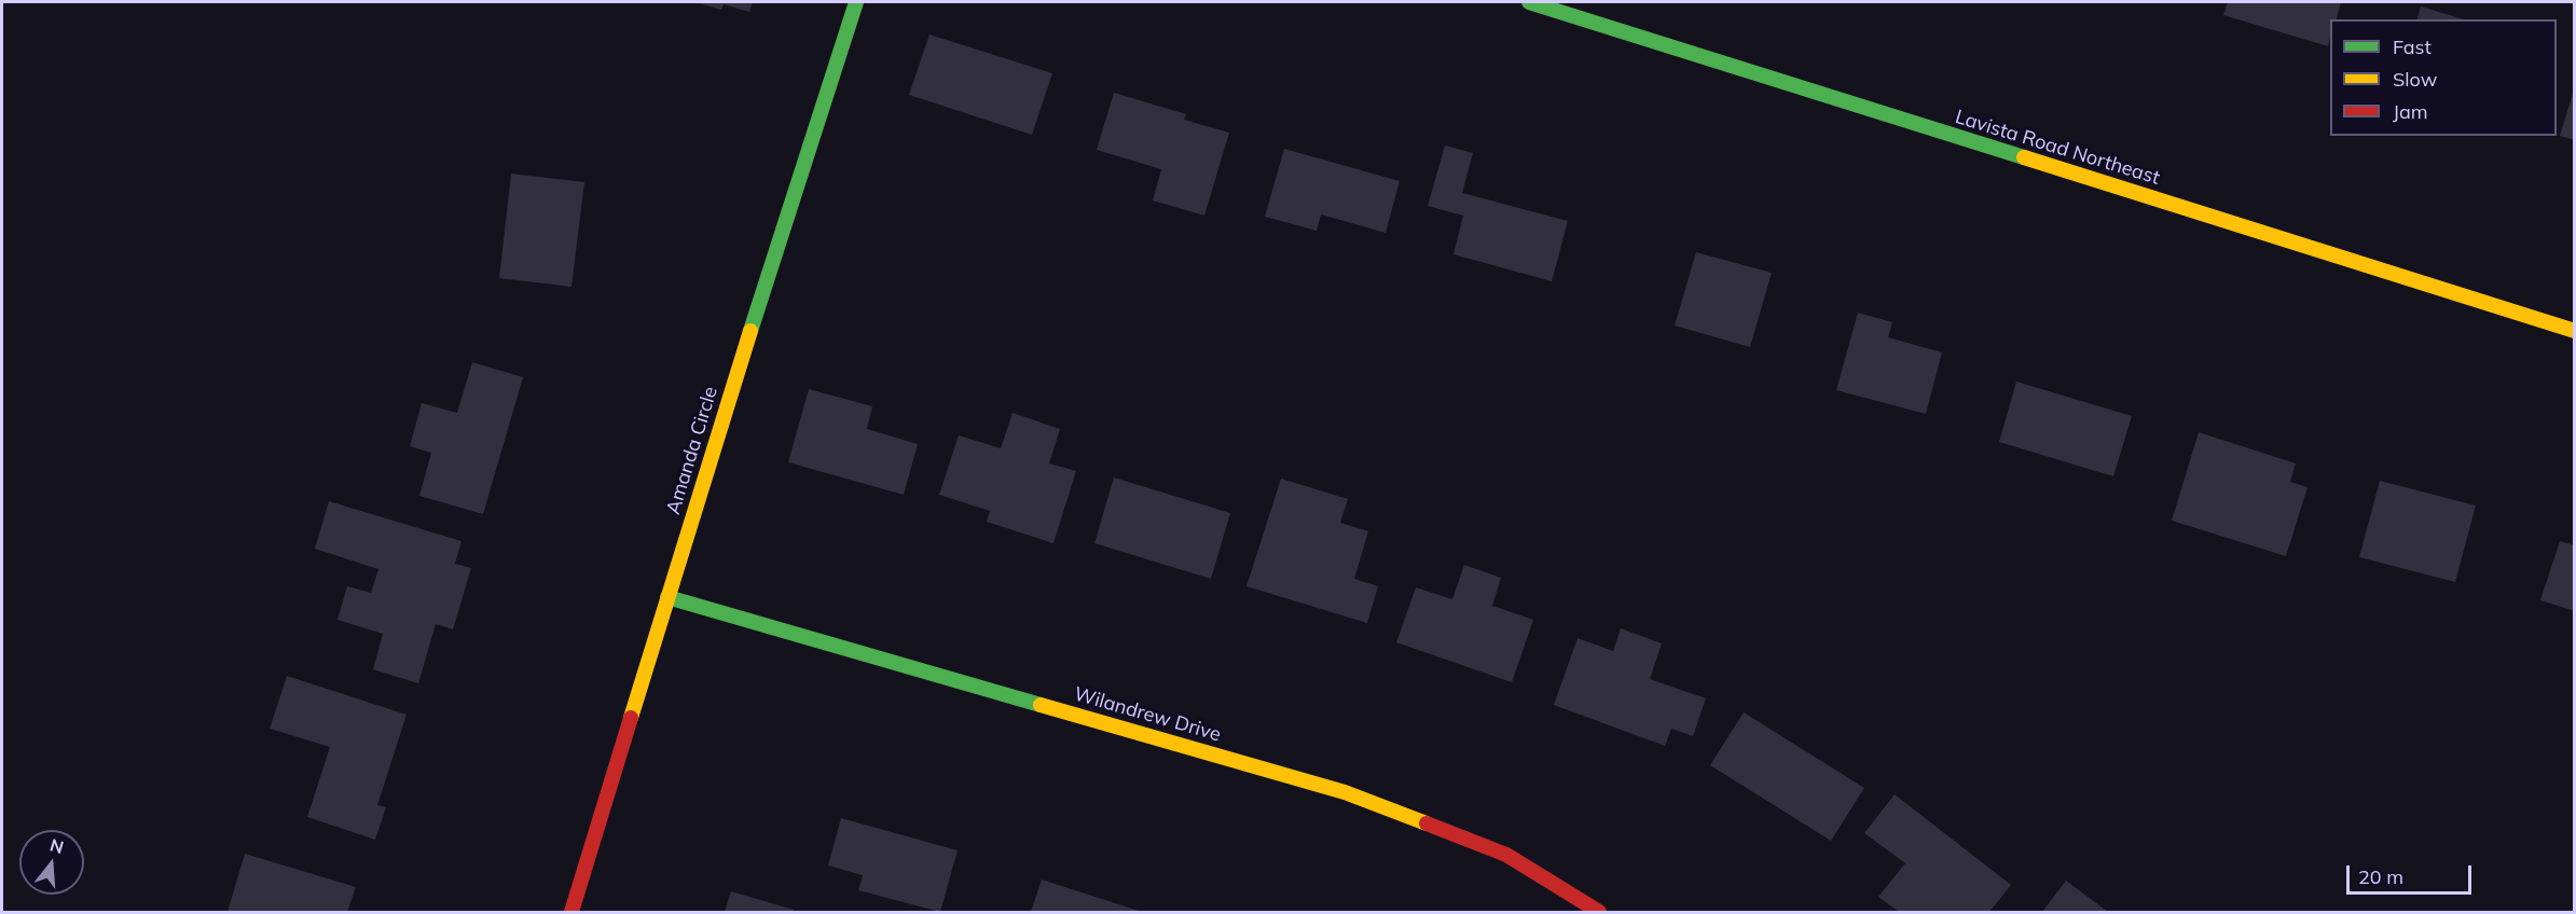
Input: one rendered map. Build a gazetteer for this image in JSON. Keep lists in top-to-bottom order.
{
  "streets": {
    "street": ["Lavista Road Northeast", "Amanda Circle", "Wilandrew Drive"]
  },
  "crossings": [
    ["Amanda Circle", "Wilandrew Drive"]
  ],
  "legend": ["Fast", "Slow", "Jam"],
  "scale_bar": "20 m",
  "north": "top"
}
